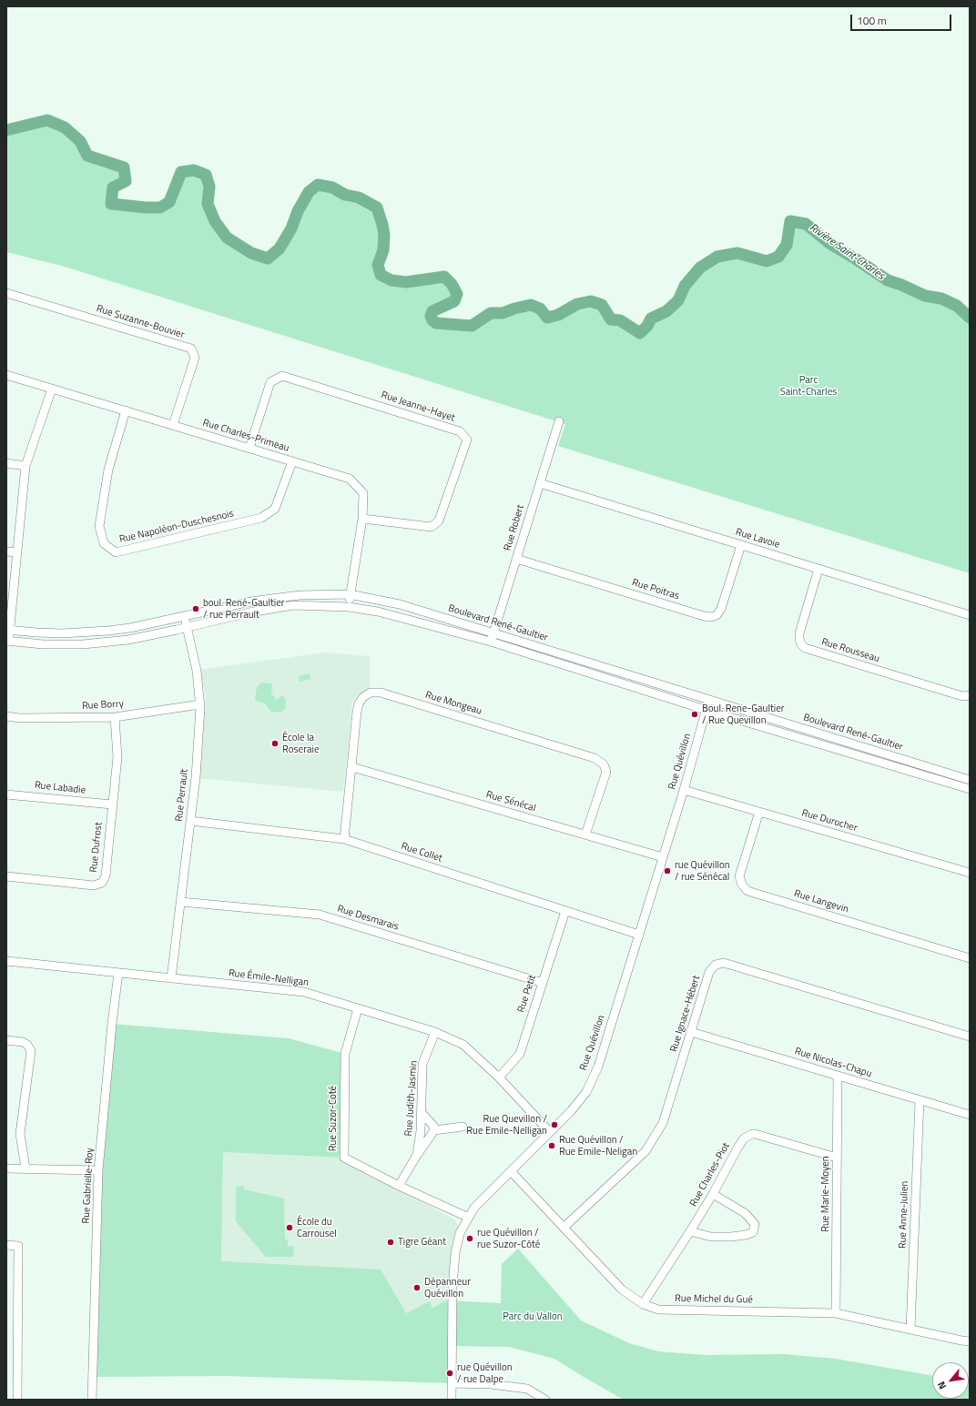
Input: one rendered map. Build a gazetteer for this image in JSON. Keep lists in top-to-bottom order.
{
  "streets": {
    "street": [
      "Rue Suzanne-Bouvier",
      "Rue Jeanne-Hayet",
      "Rue Charles-Primeau",
      "Rue Napoléon-Duschesnois",
      "Rue Robert",
      "Rue Lavoie",
      "Rue Poitras",
      "Boulevard René-Gaultier",
      "Rue Rousseau",
      "Rue Mongeau",
      "Rue Borry",
      "Rue Quévillon",
      "Rue Labadie",
      "Rue Perrault",
      "Rue Sénécal",
      "Rue Durocher",
      "Rue Dufrost",
      "Rue Collet",
      "Rue Langevin",
      "Rue Desmarais",
      "Rue Émile-Nelligan",
      "Rue Petit",
      "Rue Ignace-Hébert",
      "Rue Nicolas-Chapu",
      "Rue Judith-Jasmin",
      "Rue Suzor-Coté",
      "Rue Charles-Piot",
      "Rue Gabrielle-Roy",
      "Rue Marie-Moyen",
      "Rue Anne-Julien",
      "Rue Michel du Gué"
    ]
  },
  "crossings": [
    ["Rue Suzanne-Bouvier", "Rue Charles-Primeau"],
    ["Rue Jeanne-Hayet", "Rue Charles-Primeau"],
    ["Rue Charles-Primeau", "Rue Napoléon-Duschesnois"],
    ["Rue Charles-Primeau", "Boulevard René-Gaultier"],
    ["Rue Robert", "Rue Lavoie"],
    ["Rue Robert", "Rue Poitras"],
    ["Rue Robert", "Boulevard René-Gaultier"],
    ["Rue Lavoie", "Rue Poitras"],
    ["Rue Lavoie", "Rue Rousseau"],
    ["Boulevard René-Gaultier", "Rue Quévillon"],
    ["Boulevard René-Gaultier", "Rue Perrault"],
    ["Rue Mongeau", "Rue Sénécal"],
    ["Rue Mongeau", "Rue Collet"],
    ["Rue Borry", "Rue Perrault"],
    ["Rue Borry", "Rue Dufrost"],
    ["Rue Quévillon", "Rue Sénécal"],
    ["Rue Quévillon", "Rue Durocher"],
    ["Rue Quévillon", "Rue Collet"],
    ["Rue Quévillon", "Rue Émile-Nelligan"],
    ["Rue Quévillon", "Rue Suzor-Coté"],
    ["Rue Quévillon", "Rue Michel du Gué"],
    ["Rue Labadie", "Rue Dufrost"],
    ["Rue Perrault", "Rue Collet"],
    ["Rue Perrault", "Rue Desmarais"],
    ["Rue Perrault", "Rue Émile-Nelligan"],
    ["Rue Durocher", "Rue Langevin"],
    ["Rue Collet", "Rue Petit"],
    ["Rue Desmarais", "Rue Petit"],
    ["Rue Émile-Nelligan", "Rue Petit"],
    ["Rue Émile-Nelligan", "Rue Judith-Jasmin"],
    ["Rue Émile-Nelligan", "Rue Suzor-Coté"],
    ["Rue Émile-Nelligan", "Rue Gabrielle-Roy"],
    ["Rue Ignace-Hébert", "Rue Nicolas-Chapu"],
    ["Rue Ignace-Hébert", "Rue Michel du Gué"],
    ["Rue Nicolas-Chapu", "Rue Marie-Moyen"],
    ["Rue Nicolas-Chapu", "Rue Anne-Julien"],
    ["Rue Judith-Jasmin", "Rue Suzor-Coté"],
    ["Rue Charles-Piot", "Rue Marie-Moyen"],
    ["Rue Charles-Piot", "Rue Michel du Gué"],
    ["Rue Marie-Moyen", "Rue Michel du Gué"],
    ["Rue Anne-Julien", "Rue Michel du Gué"]
  ],
  "water": ["Rivière Saint-Charles"],
  "parks": ["Parc Saint-Charles", "Parc du Vallon"],
  "places": [
    "boul. René-Gaultier / rue Perrault",
    "Boul. Rene-Gaultier / Rue Quevillon",
    "École la Roseraie",
    "rue Quévillon / rue Sénécal",
    "Rue Quevillon / Rue Emile-Nelligan",
    "Rue Quévillon / Rue Emile-Neligan",
    "École du Carrousel",
    "rue Quévillon / rue Suzor-Côté",
    "Tigre Géant",
    "Dépanneur Quévillon",
    "rue Quévillon / rue Dalpe"
  ],
  "scale_bar": "100 m",
  "north": "bottom left"
}
